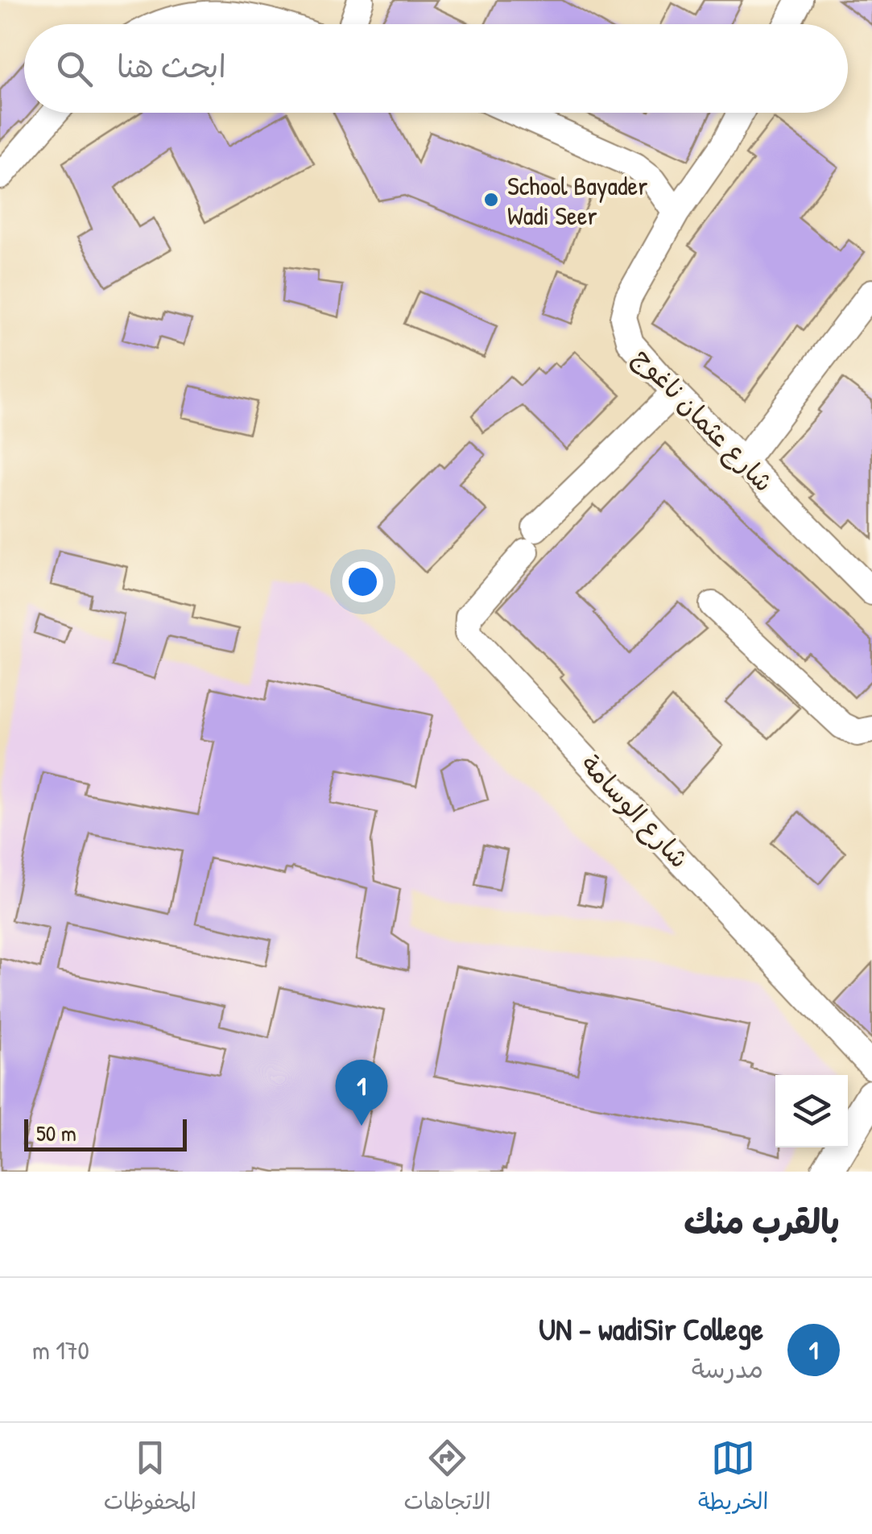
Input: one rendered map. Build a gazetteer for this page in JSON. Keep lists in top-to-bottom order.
{
  "streets": {
    "street": ["شارع عثمان ناغوج", "شارع الوسامة"]
  },
  "crossings": [
    ["شارع عثمان ناغوج", "شارع الوسامة"]
  ],
  "places": ["School Bayader Wadi Seer"],
  "scale_bar": "50 m",
  "page": {
    "search": "ابحث هنا",
    "pins": "1",
    "scale": "50 m",
    "heading": "بالقرب منك",
    "list": [
      {
        "mark": "1",
        "name": "UN - wadiSir College",
        "note": "مدرسة",
        "value": "170 m"
      }
    ],
    "nav": ["الخريطة", "الاتجاهات", "المحفوظات"]
  }
}
